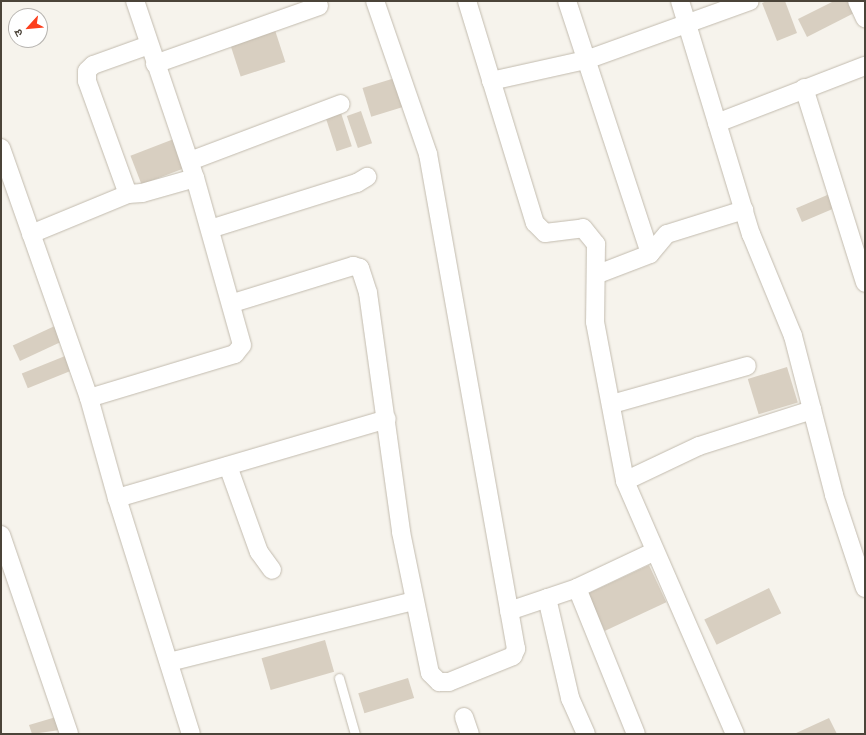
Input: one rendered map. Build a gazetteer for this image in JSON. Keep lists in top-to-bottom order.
{
  "north": "bottom left"
}
